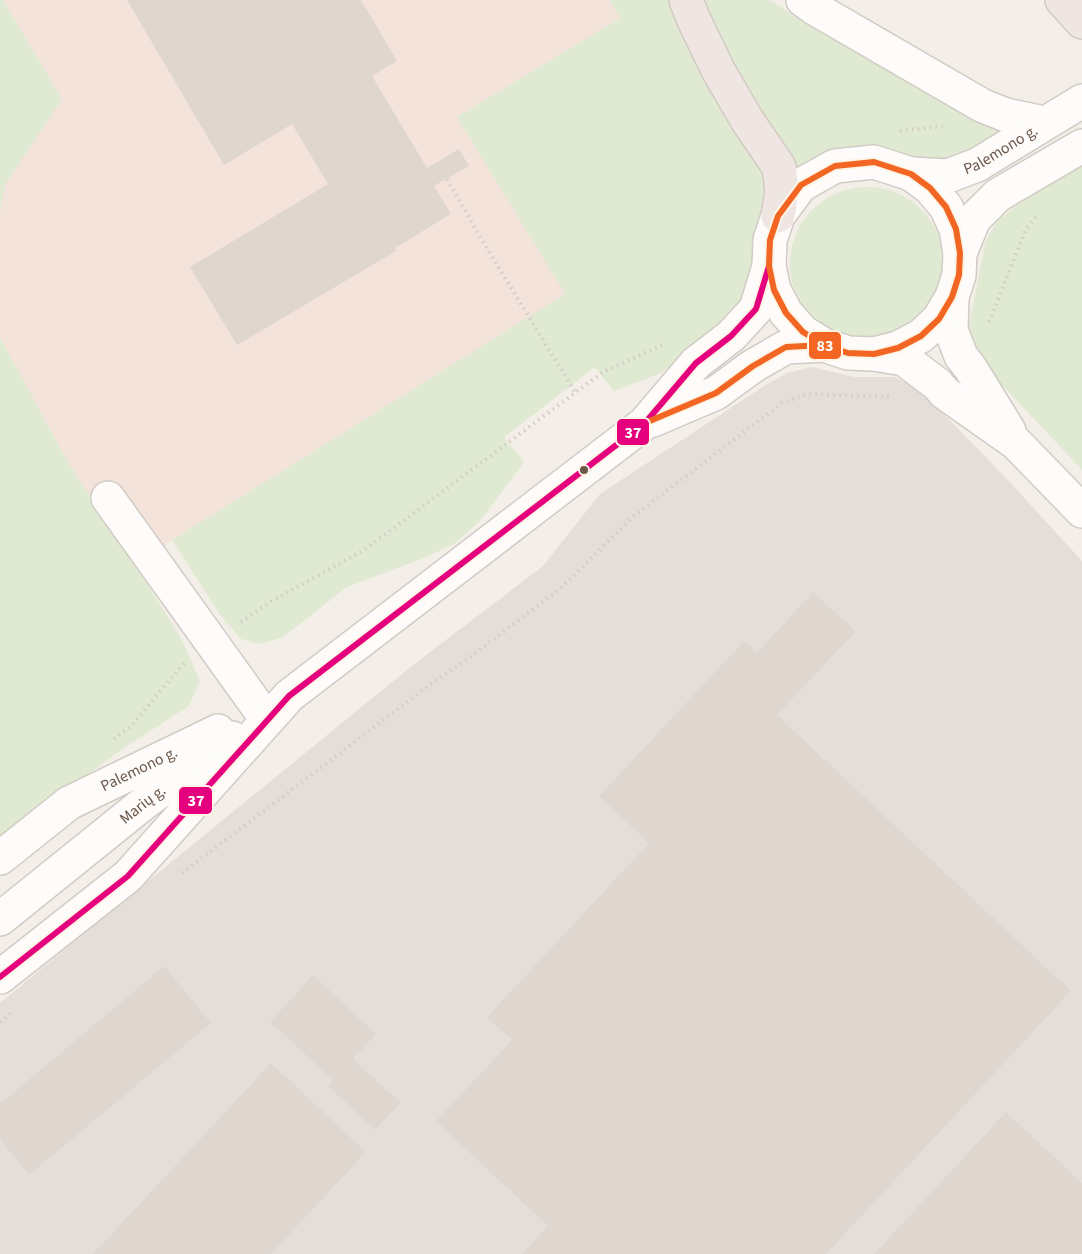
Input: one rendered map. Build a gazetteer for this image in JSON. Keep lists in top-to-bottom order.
{
  "streets": {
    "street": ["Palemono g.", "Marių g."]
  },
  "crossings": [
    ["Palemono g.", "Marių g."]
  ],
  "lines": ["transit line 83", "transit line 37"]
}
